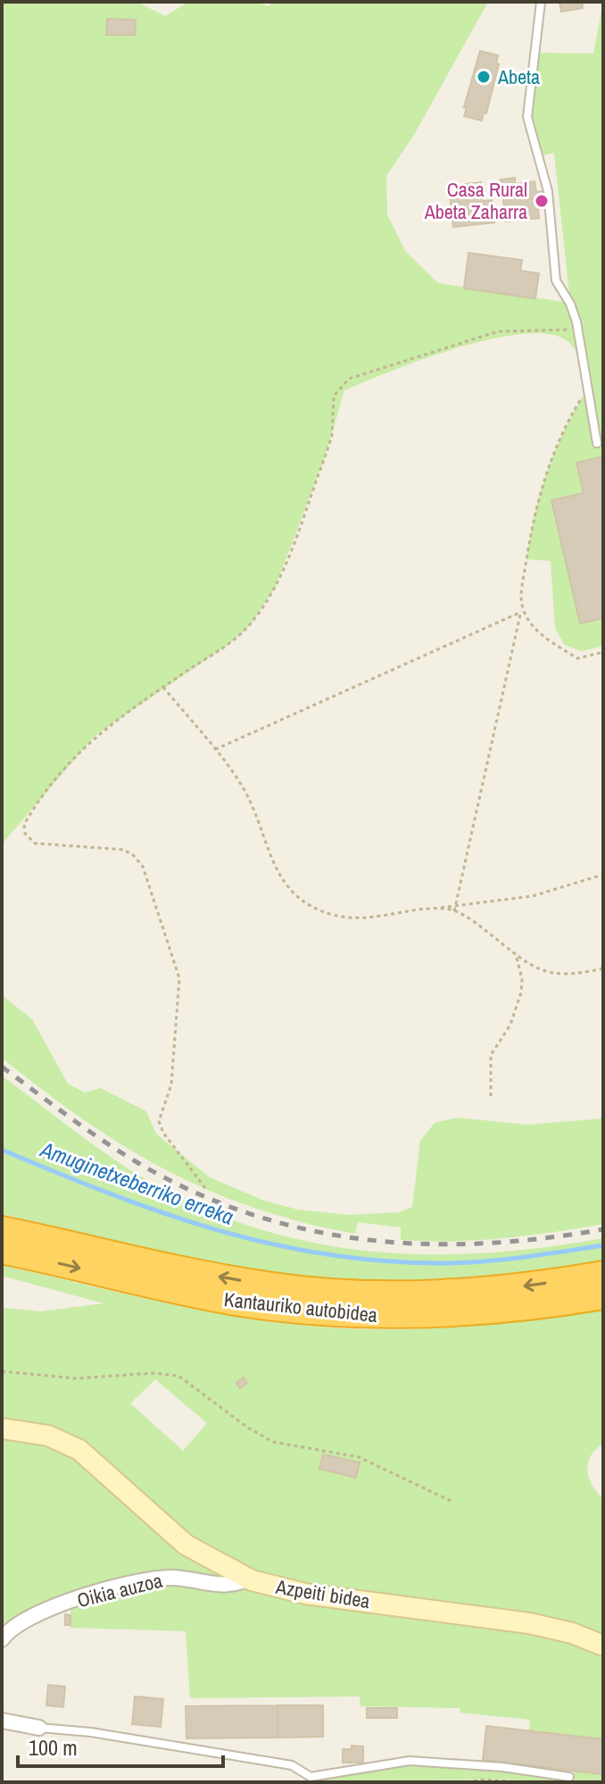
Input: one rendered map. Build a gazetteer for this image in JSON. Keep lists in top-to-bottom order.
{
  "streets": {
    "highway": ["Kantauriko autobidea"],
    "main road": ["Azpeiti bidea"],
    "street": ["Oikia auzoa"]
  },
  "crossings": [
    ["Oikia auzoa", "Azpeiti bidea"]
  ],
  "water": ["Amuginetxeberriko erreka"],
  "places": ["Abeta", "Casa Rural Abeta Zaharra"],
  "scale_bar": "100 m"
}
